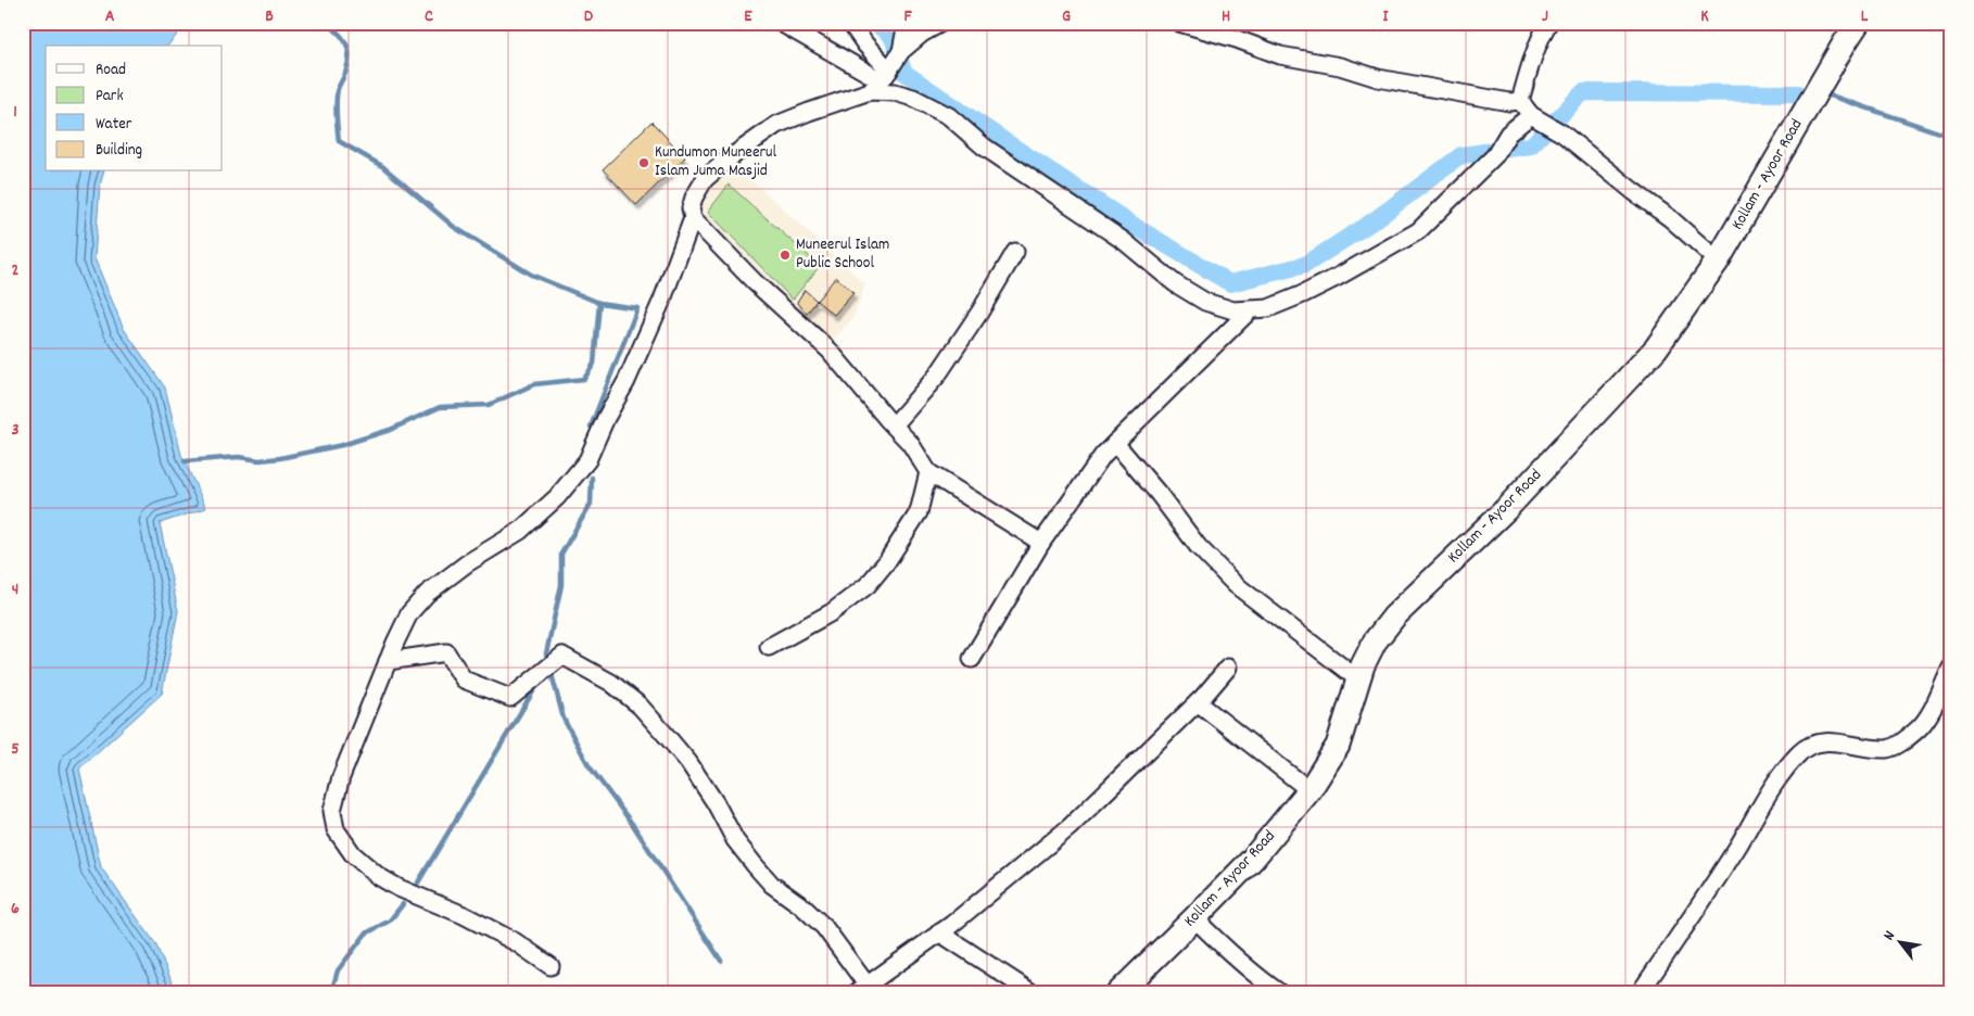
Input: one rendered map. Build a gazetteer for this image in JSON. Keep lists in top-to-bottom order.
{
  "streets": {
    "main road": ["Kollam - Ayoor Road"]
  },
  "places": ["Kundumon Muneerul Islam Juma Masjid", "Muneerul Islam Public School"],
  "legend": [
    "Road",
    "Park",
    "Water",
    "Building"
  ],
  "north": "top left",
  "grid": {
    "columns": [
      "A",
      "B",
      "C",
      "D",
      "E",
      "F",
      "G",
      "H",
      "I",
      "J",
      "K",
      "L"
    ],
    "rows": [
      "1",
      "2",
      "3",
      "4",
      "5",
      "6"
    ]
  }
}
